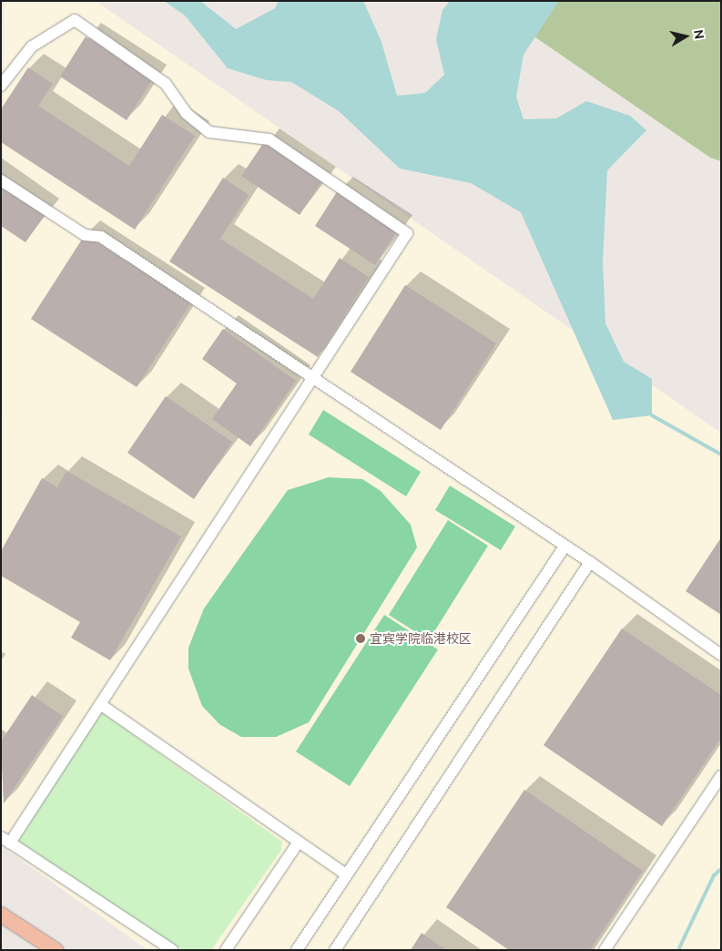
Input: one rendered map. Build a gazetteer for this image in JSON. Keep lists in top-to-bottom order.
{
  "places": ["宜宾学院临港校区"],
  "north": "right"
}
